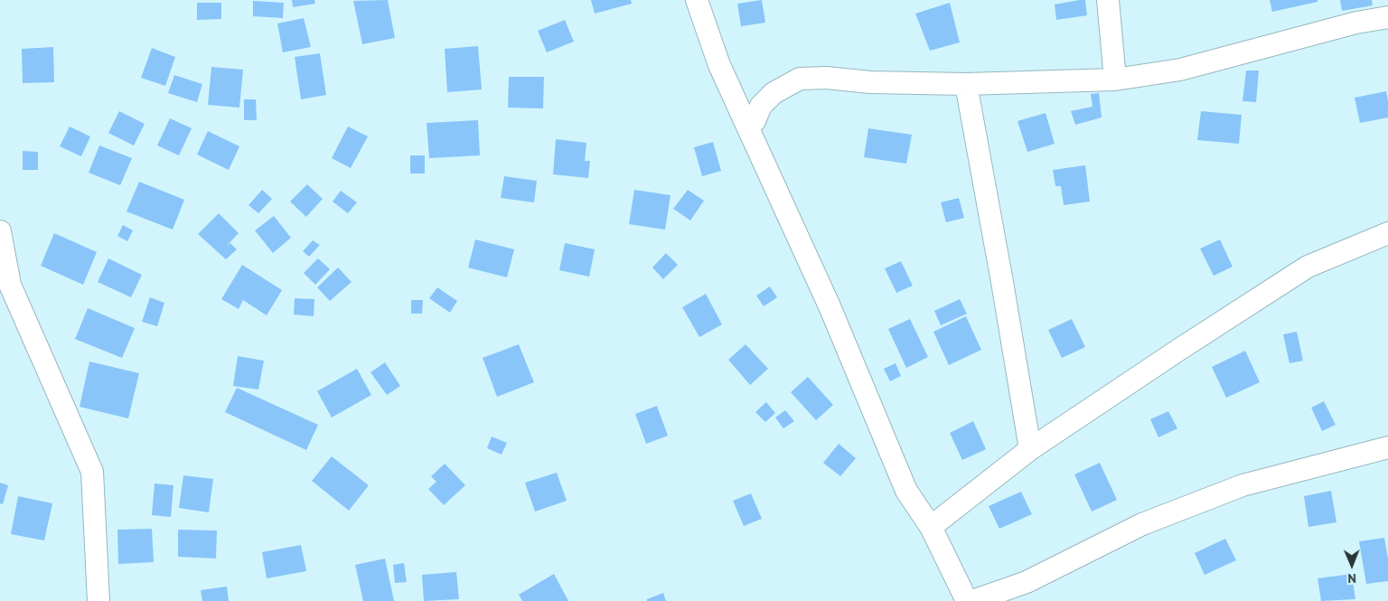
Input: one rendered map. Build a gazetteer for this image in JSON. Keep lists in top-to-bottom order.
{
  "north": "bottom"
}
